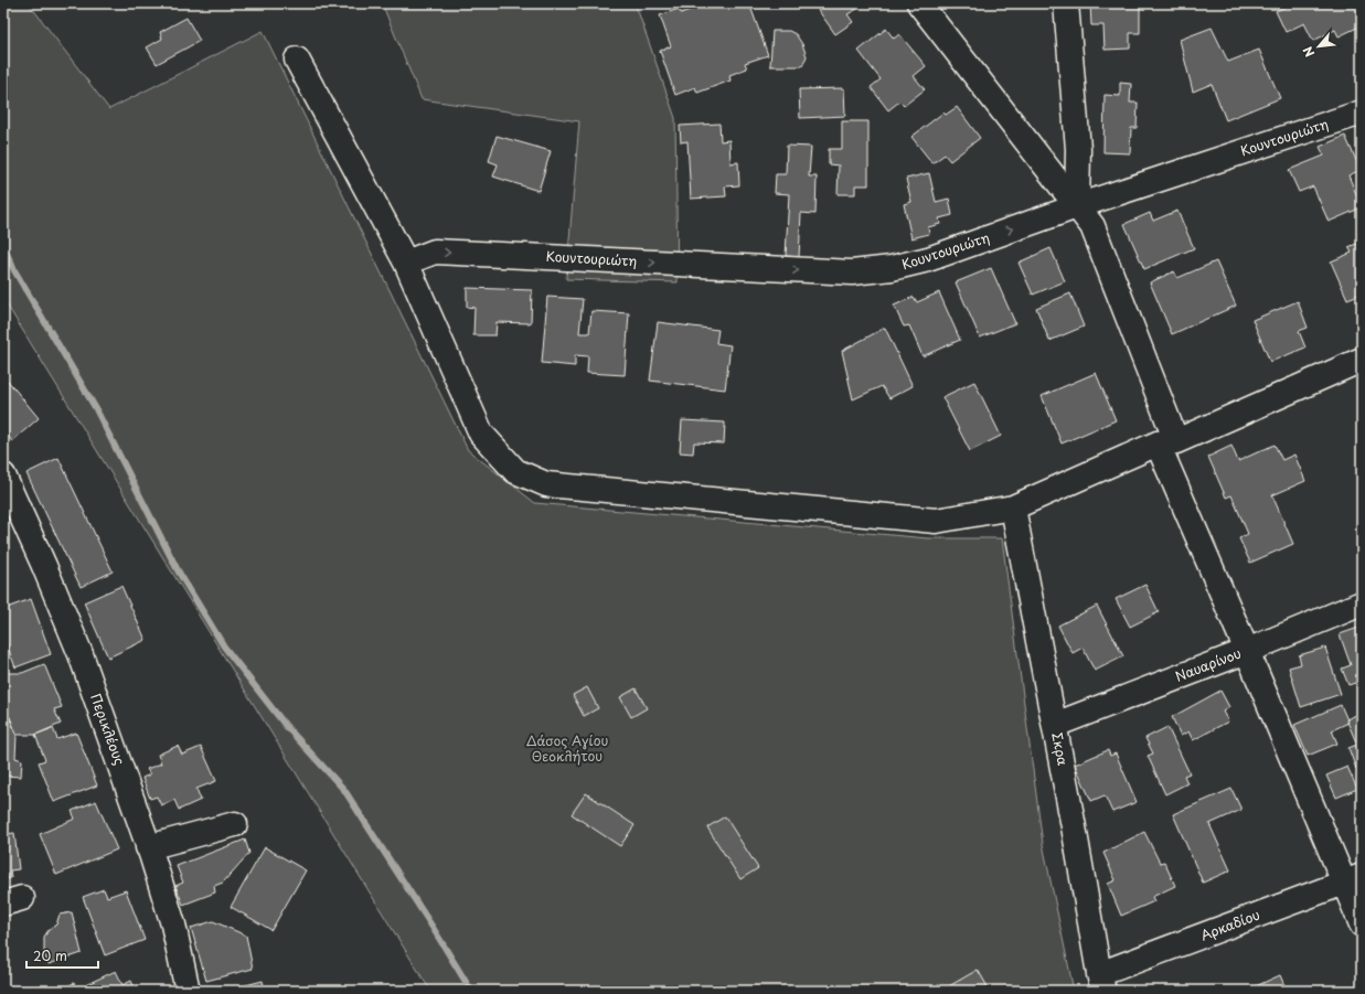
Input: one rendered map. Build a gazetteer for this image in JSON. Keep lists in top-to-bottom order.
{
  "streets": {
    "street": [
      "Κουντουριώτη",
      "Ναυαρίνου",
      "Περικλέους",
      "Σκρα",
      "Αρκαδίου"
    ]
  },
  "crossings": [
    ["Ναυαρίνου", "Σκρα"],
    ["Σκρα", "Αρκαδίου"]
  ],
  "one_way": ["Κουντουριώτη"],
  "parks": ["Δάσος Αγίου Θεοκλήτου"],
  "scale_bar": "20 m",
  "north": "bottom left"
}
